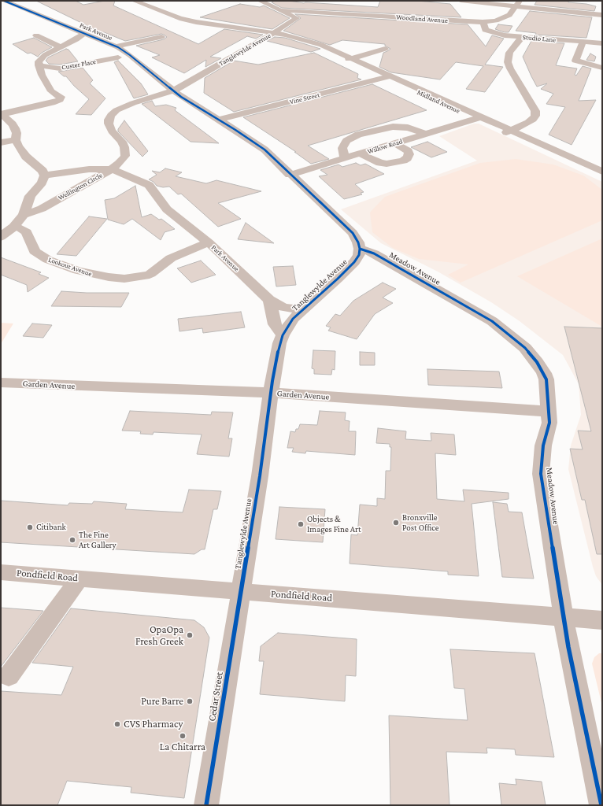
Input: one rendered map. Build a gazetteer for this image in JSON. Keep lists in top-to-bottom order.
{
  "streets": {
    "street": [
      "Woodland Avenue",
      "Park Avenue",
      "Studio Lane",
      "Tanglewylde Avenue",
      "Custer Place",
      "Vine Street",
      "Midland Avenue",
      "Willow Road",
      "Wellington Circle",
      "Lookout Avenue",
      "Meadow Avenue",
      "Garden Avenue",
      "Pondfield Road",
      "Cedar Street"
    ]
  },
  "crossings": [
    ["Woodland Avenue", "Studio Lane"],
    ["Woodland Avenue", "Tanglewylde Avenue"],
    ["Park Avenue", "Tanglewylde Avenue"],
    ["Park Avenue", "Custer Place"],
    ["Park Avenue", "Wellington Circle"],
    ["Park Avenue", "Lookout Avenue"],
    ["Tanglewylde Avenue", "Midland Avenue"],
    ["Tanglewylde Avenue", "Meadow Avenue"],
    ["Tanglewylde Avenue", "Garden Avenue"],
    ["Tanglewylde Avenue", "Pondfield Road"],
    ["Tanglewylde Avenue", "Cedar Street"],
    ["Vine Street", "Midland Avenue"],
    ["Midland Avenue", "Willow Road"],
    ["Meadow Avenue", "Garden Avenue"],
    ["Meadow Avenue", "Pondfield Road"],
    ["Pondfield Road", "Cedar Street"]
  ],
  "places": [
    "Bronxville Post Office",
    "Objects & Images Fine Art",
    "Citibank",
    "The Fine Art Gallery",
    "OpaOpa Fresh Greek",
    "Pure Barre",
    "CVS Pharmacy",
    "La Chitarra"
  ]
}
